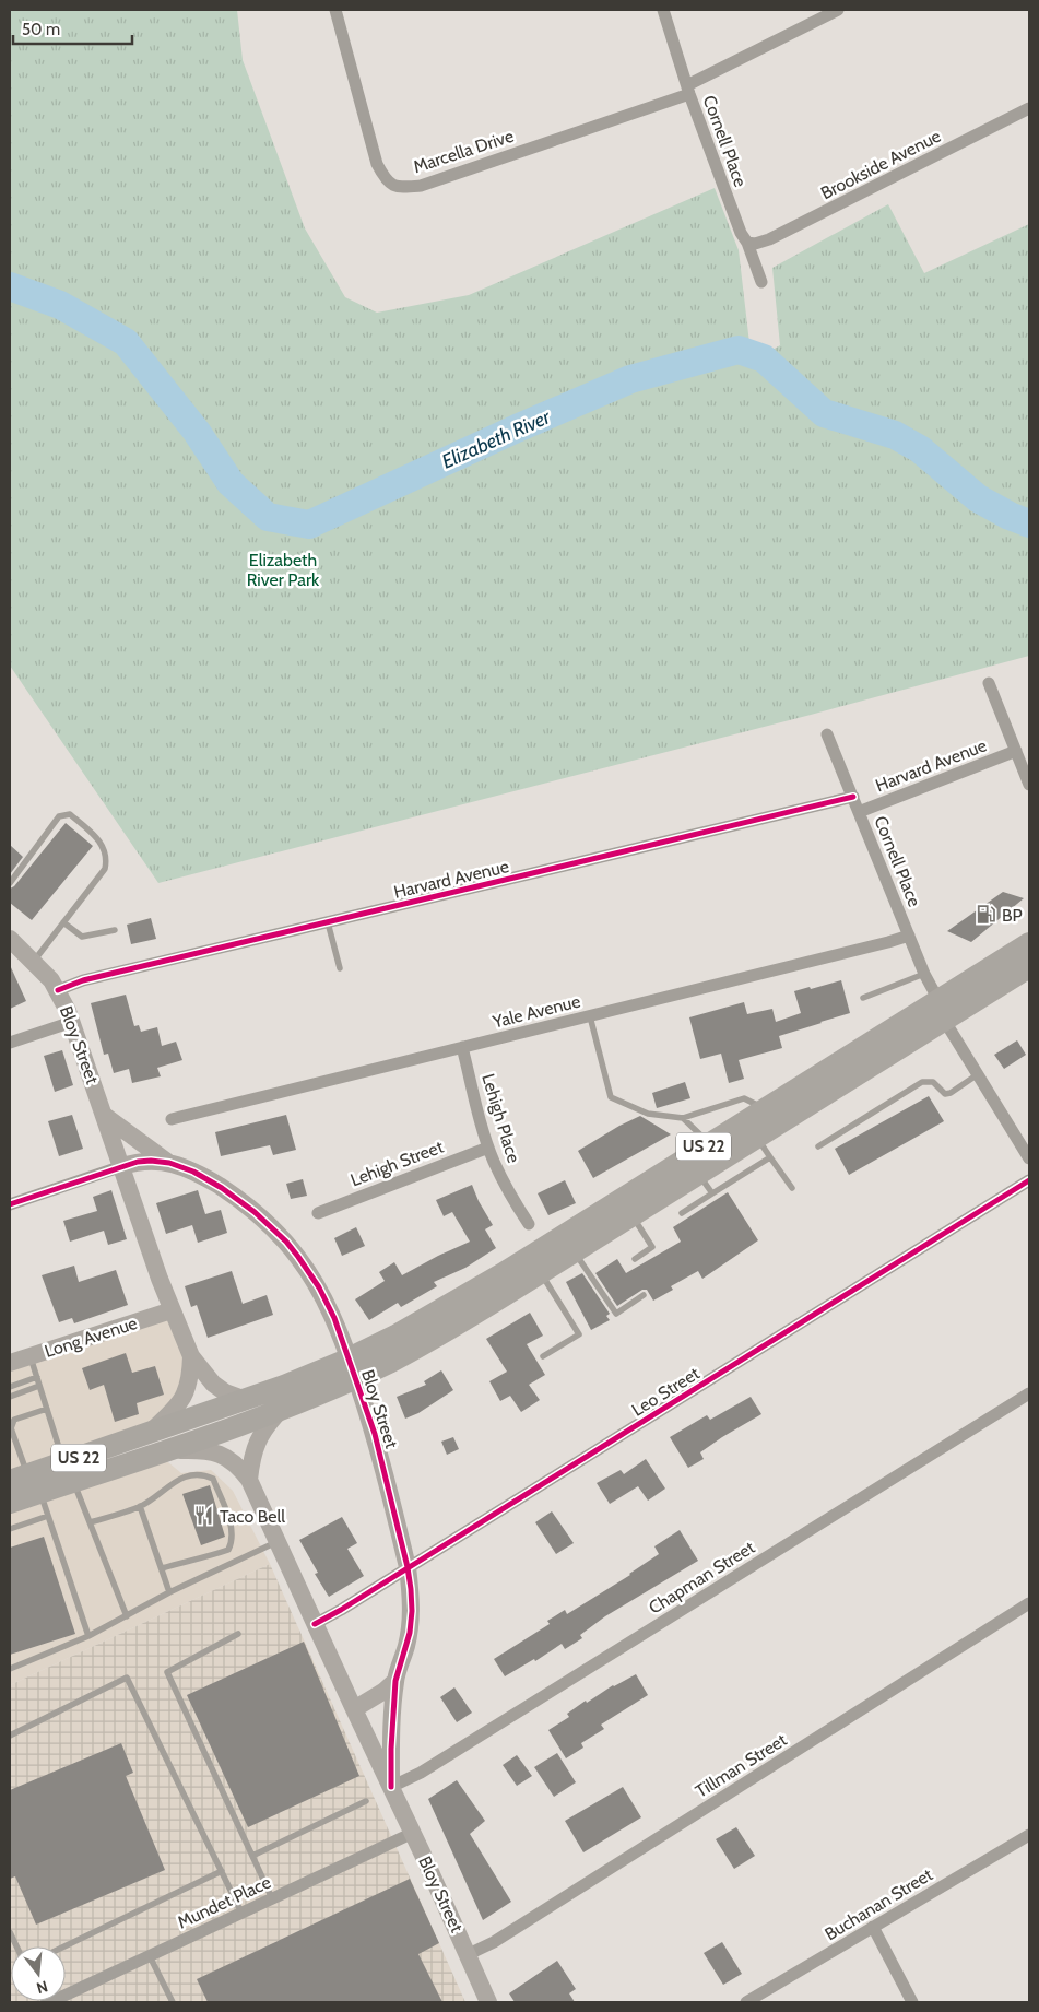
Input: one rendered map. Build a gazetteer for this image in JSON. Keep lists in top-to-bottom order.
{
  "streets": {
    "highway": ["US 22"],
    "street": [
      "Cornell Place",
      "Marcella Drive",
      "Brookside Avenue",
      "Harvard Avenue",
      "Yale Avenue",
      "Bloy Street",
      "Lehigh Place",
      "Lehigh Street",
      "Long Avenue",
      "Leo Street",
      "Chapman Street",
      "Tillman Street",
      "Mundet Place",
      "Buchanan Street"
    ]
  },
  "crossings": [
    ["Cornell Place", "Marcella Drive"],
    ["Cornell Place", "Brookside Avenue"],
    ["Cornell Place", "Harvard Avenue"],
    ["Cornell Place", "Yale Avenue"],
    ["Cornell Place", "US 22"],
    ["Harvard Avenue", "Bloy Street"],
    ["Yale Avenue", "Lehigh Place"],
    ["Bloy Street", "US 22"],
    ["Bloy Street", "Long Avenue"],
    ["Bloy Street", "Leo Street"],
    ["Bloy Street", "Chapman Street"],
    ["Bloy Street", "Tillman Street"],
    ["Bloy Street", "Mundet Place"],
    ["Lehigh Place", "Lehigh Street"]
  ],
  "water": ["Elizabeth River"],
  "parks": ["Elizabeth River Park"],
  "places": {
    "fuel station": ["BP"],
    "restaurant": ["Taco Bell"]
  },
  "scale_bar": "50 m",
  "north": "bottom"
}
